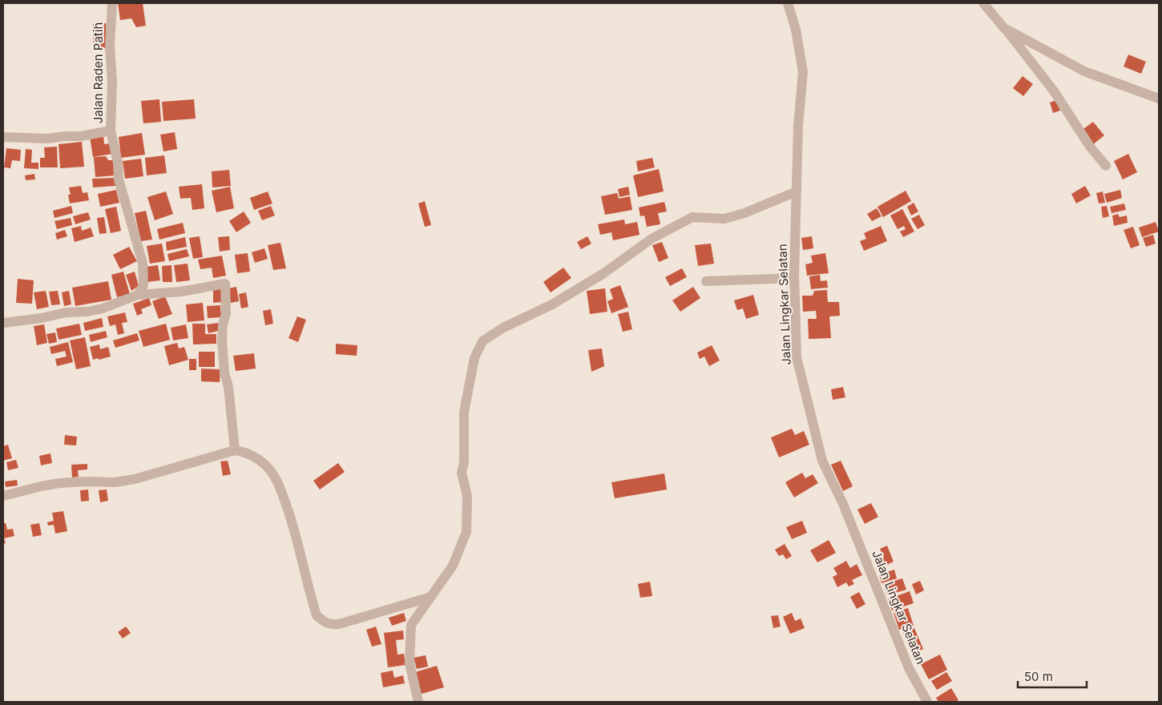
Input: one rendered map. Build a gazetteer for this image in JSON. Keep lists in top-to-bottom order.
{
  "streets": {
    "street": ["Jalan Raden Patih", "Jalan Lingkar Selatan"]
  },
  "scale_bar": "50 m"
}
